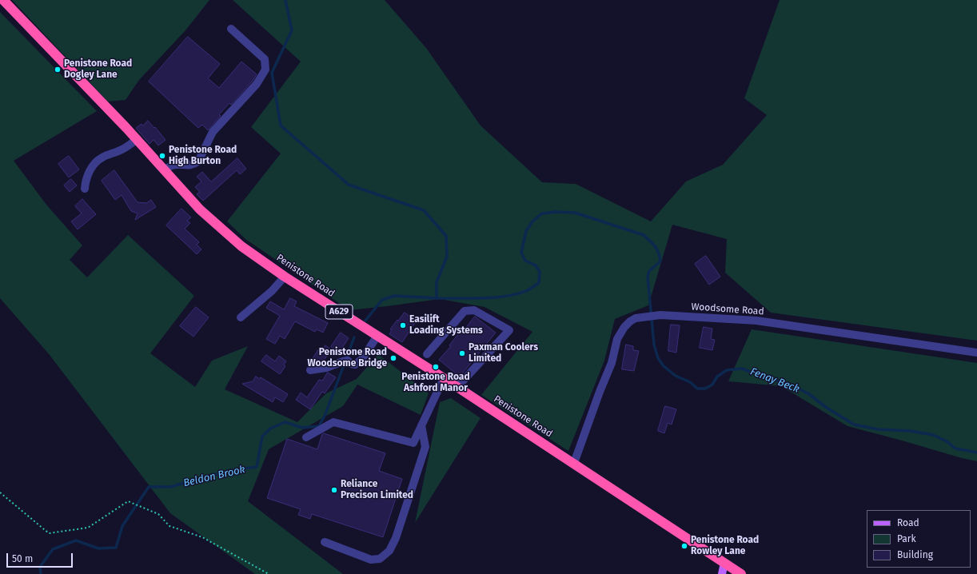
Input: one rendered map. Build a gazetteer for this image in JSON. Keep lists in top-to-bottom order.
{
  "streets": {
    "highway": ["Penistone Road", "A629"],
    "street": ["Woodsome Road"]
  },
  "crossings": [
    ["Penistone Road", "Woodsome Road"]
  ],
  "water": ["Fenay Beck", "Beldon Brook"],
  "places": [
    "Penistone Road Dogley Lane",
    "Penistone Road High Burton",
    "Easilift Loading Systems",
    "Paxman Coolers Limited",
    "Penistone Road Woodsome Bridge",
    "Penistone Road Ashford Manor",
    "Reliance Precison Limited",
    "Penistone Road Rowley Lane"
  ],
  "legend": ["Road", "Park", "Building"],
  "scale_bar": "50 m"
}
